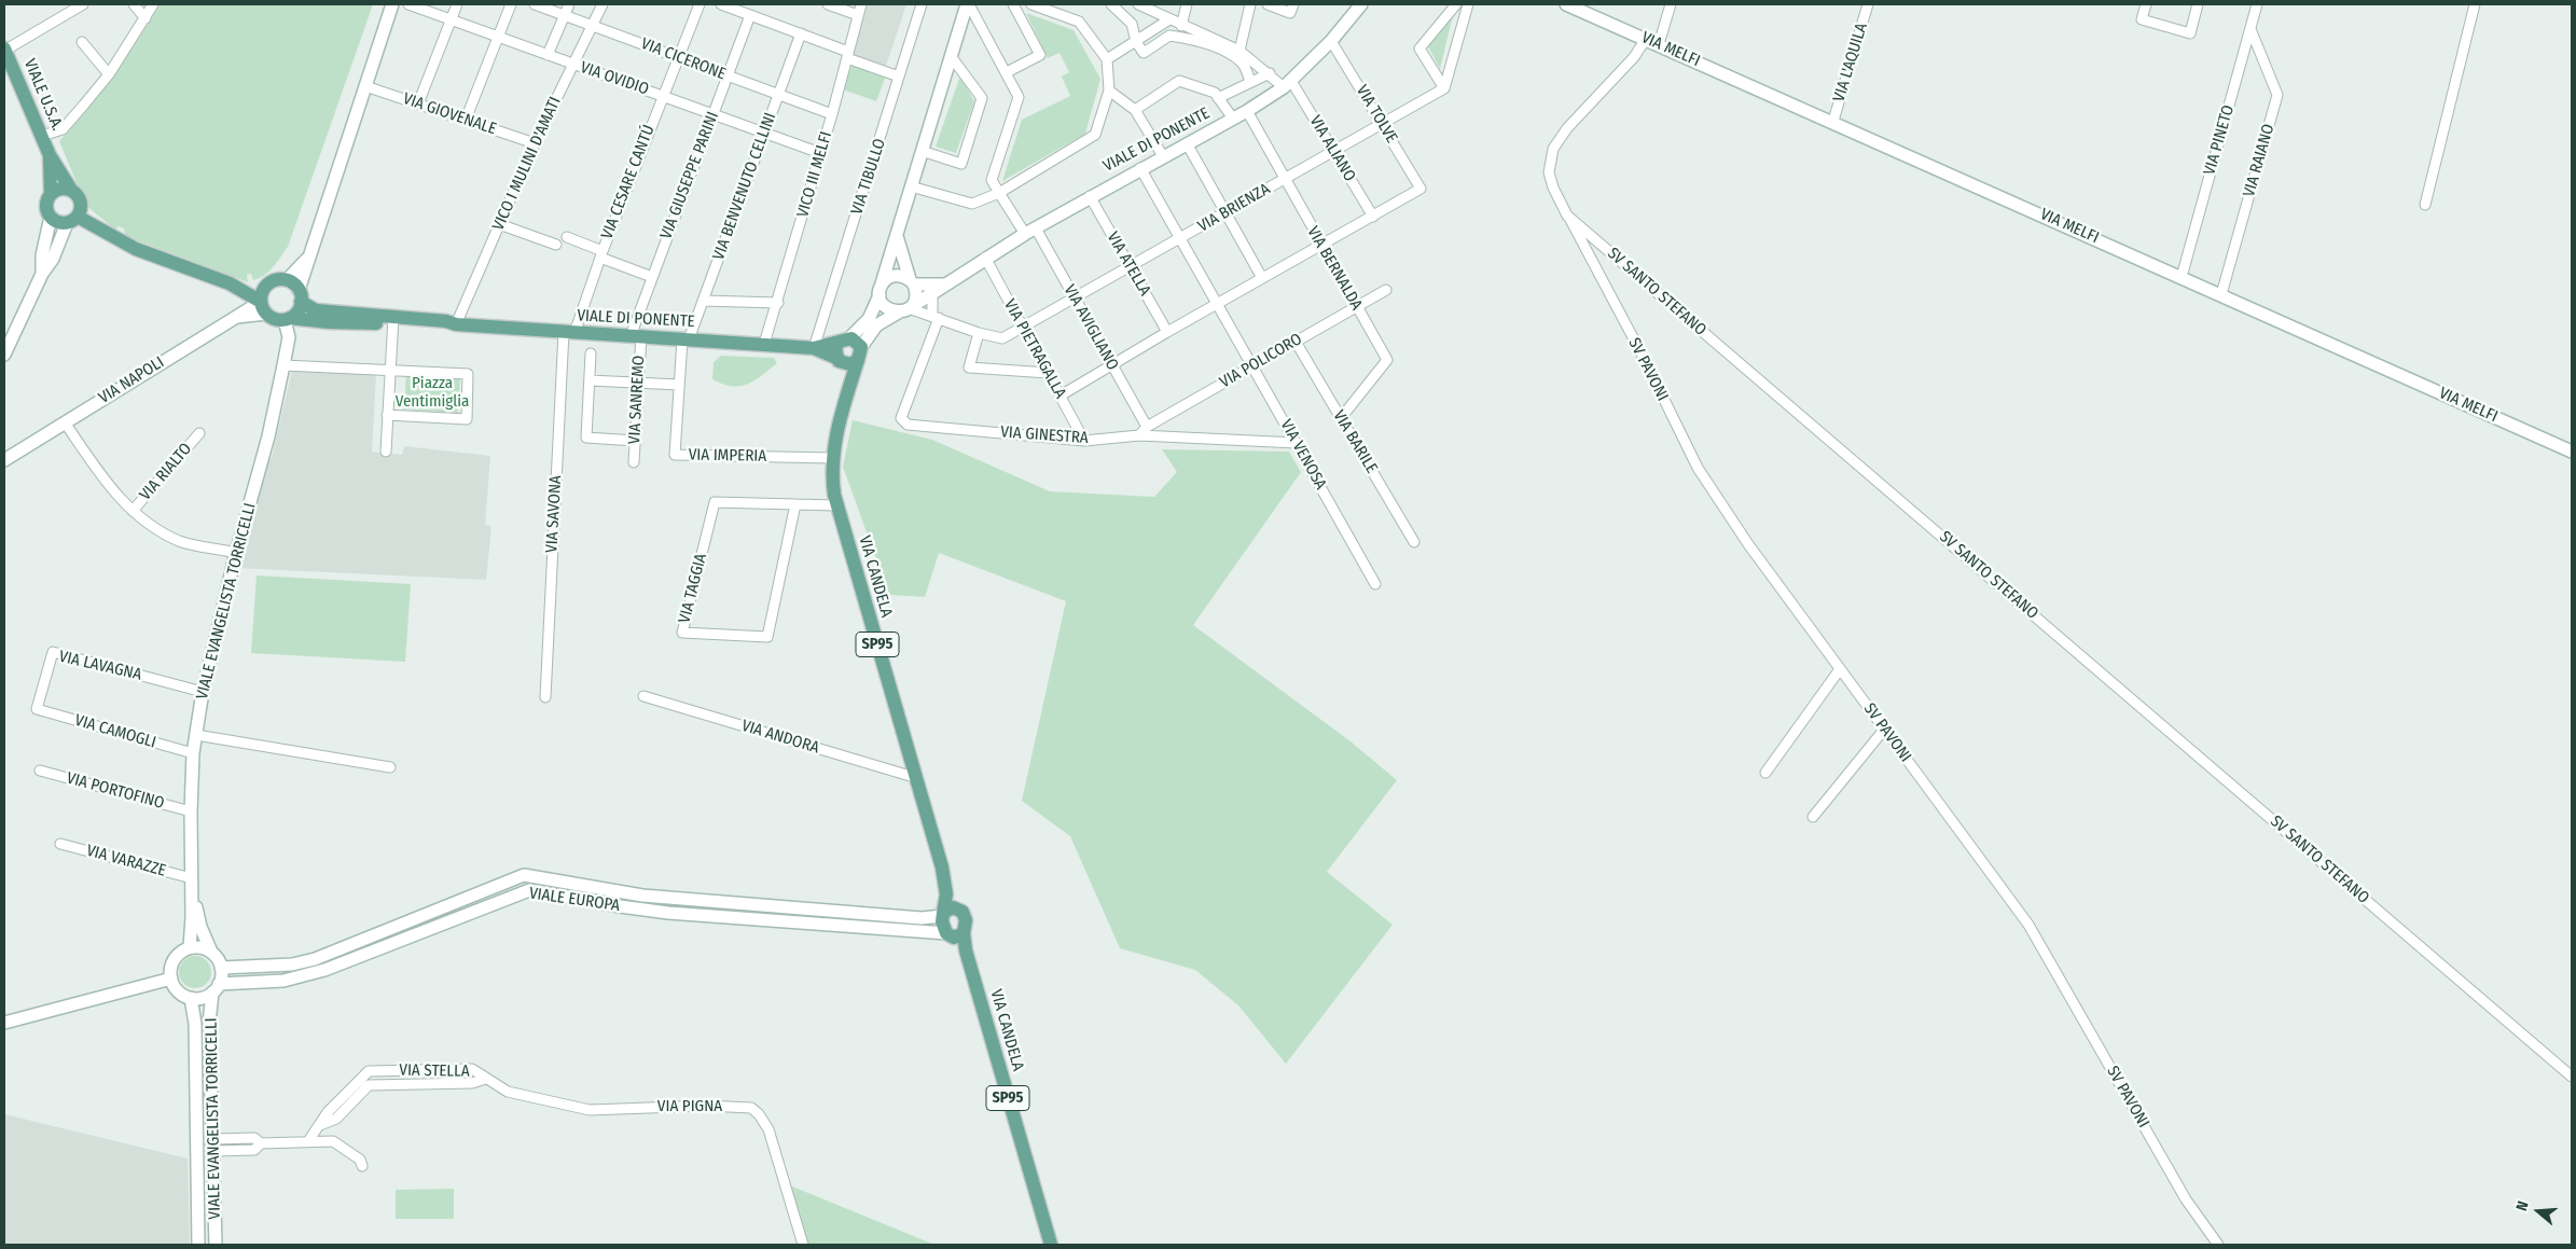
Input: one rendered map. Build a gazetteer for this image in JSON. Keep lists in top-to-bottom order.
{
  "streets": {
    "main road": [
      "VIALE U.S.A.",
      "VIALE DI PONENTE",
      "VIA CANDELA",
      "SP95"
    ],
    "street": [
      "VIA MELFI",
      "VIA CICERONE",
      "VIA L'AQUILA",
      "VIA OVIDIO",
      "VIA GIOVENALE",
      "VIA TOLVE",
      "VIA PINETO",
      "VIA ALIANO",
      "VIA RAIANO",
      "VICO I MULINI D'AMATI",
      "VICO III MELFI",
      "VIA GIUSEPPE PARINI",
      "VIA TIBULLO",
      "VIA CESARE CANTÚ",
      "VIA BENVENUTO CELLINI",
      "VIA BRIENZA",
      "VIA ATELLA",
      "VIA BERNALDA",
      "SV SANTO STEFANO",
      "VIA AVIGLIANO",
      "VIA PIETRAGALLA",
      "VIA POLICORO",
      "SV PAVONI",
      "VIA NAPOLI",
      "VIA SANREMO",
      "VIA GINESTRA",
      "VIA BARILE",
      "VIA VENOSA",
      "VIA IMPERIA",
      "VIA RIALTO",
      "VIA SAVONA",
      "VIA TAGGIA",
      "VIALE EVANGELISTA TORRICELLI",
      "VIA LAVAGNA",
      "VIA CAMOGLI",
      "VIA ANDORA",
      "VIA PORTOFINO",
      "VIA VARAZZE",
      "VIALE EUROPA",
      "VIA STELLA",
      "VIA PIGNA"
    ]
  },
  "crossings": [
    ["VIA MELFI", "VIA L'AQUILA"],
    ["VIA MELFI", "VIA PINETO"],
    ["VIA MELFI", "VIA RAIANO"],
    ["VIA MELFI", "SV SANTO STEFANO"],
    ["VIA CICERONE", "VICO I MULINI D'AMATI"],
    ["VIA CICERONE", "VICO III MELFI"],
    ["VIA CICERONE", "VIA GIUSEPPE PARINI"],
    ["VIA CICERONE", "VIA CESARE CANTÚ"],
    ["VIA CICERONE", "VIA BENVENUTO CELLINI"],
    ["VIA OVIDIO", "VICO I MULINI D'AMATI"],
    ["VIA OVIDIO", "VICO III MELFI"],
    ["VIA OVIDIO", "VIA GIUSEPPE PARINI"],
    ["VIA OVIDIO", "VIA CESARE CANTÚ"],
    ["VIA OVIDIO", "VIA BENVENUTO CELLINI"],
    ["VIALE U.S.A.", "VIALE DI PONENTE"],
    ["VIA GIOVENALE", "VICO I MULINI D'AMATI"],
    ["VIA TOLVE", "VIALE DI PONENTE"],
    ["VIA TOLVE", "VIA ALIANO"],
    ["VIA TOLVE", "VIA BRIENZA"],
    ["VIALE DI PONENTE", "VIA ALIANO"],
    ["VIALE DI PONENTE", "VICO I MULINI D'AMATI"],
    ["VIALE DI PONENTE", "VICO III MELFI"],
    ["VIALE DI PONENTE", "VIA GIUSEPPE PARINI"],
    ["VIALE DI PONENTE", "VIA TIBULLO"],
    ["VIALE DI PONENTE", "VIA CESARE CANTÚ"],
    ["VIALE DI PONENTE", "VIA BENVENUTO CELLINI"],
    ["VIALE DI PONENTE", "VIA BRIENZA"],
    ["VIALE DI PONENTE", "VIA ATELLA"],
    ["VIALE DI PONENTE", "VIA BERNALDA"],
    ["VIALE DI PONENTE", "VIA AVIGLIANO"],
    ["VIALE DI PONENTE", "VIA PIETRAGALLA"],
    ["VIALE DI PONENTE", "VIA NAPOLI"],
    ["VIALE DI PONENTE", "VIA SANREMO"],
    ["VIALE DI PONENTE", "VIA IMPERIA"],
    ["VIALE DI PONENTE", "VIA SAVONA"],
    ["VIALE DI PONENTE", "VIA CANDELA"],
    ["VIALE DI PONENTE", "VIALE EVANGELISTA TORRICELLI"],
    ["VIA PINETO", "VIA RAIANO"],
    ["VIA ALIANO", "VIA BRIENZA"],
    ["VIA GIUSEPPE PARINI", "VIA SANREMO"],
    ["VIA CESARE CANTÚ", "VIA SAVONA"],
    ["VIA BENVENUTO CELLINI", "VIA IMPERIA"],
    ["VIA BRIENZA", "VIA ATELLA"],
    ["VIA BRIENZA", "VIA BERNALDA"],
    ["VIA BRIENZA", "VIA AVIGLIANO"],
    ["VIA BRIENZA", "VIA PIETRAGALLA"],
    ["VIA BRIENZA", "VIA GINESTRA"],
    ["VIA BRIENZA", "VIA VENOSA"],
    ["VIA BERNALDA", "VIA POLICORO"],
    ["VIA BERNALDA", "VIA BARILE"],
    ["SV SANTO STEFANO", "SV PAVONI"],
    ["VIA AVIGLIANO", "VIA POLICORO"],
    ["VIA PIETRAGALLA", "VIA GINESTRA"],
    ["VIA POLICORO", "VIA GINESTRA"],
    ["VIA POLICORO", "VIA BARILE"],
    ["VIA POLICORO", "VIA VENOSA"],
    ["VIA NAPOLI", "VIALE EVANGELISTA TORRICELLI"],
    ["VIA GINESTRA", "VIA VENOSA"],
    ["VIA IMPERIA", "VIA CANDELA"],
    ["VIA CANDELA", "VIA TAGGIA"],
    ["VIA CANDELA", "VIA ANDORA"],
    ["VIA CANDELA", "VIALE EUROPA"],
    ["VIALE EVANGELISTA TORRICELLI", "VIA LAVAGNA"],
    ["VIALE EVANGELISTA TORRICELLI", "VIA CAMOGLI"],
    ["VIALE EVANGELISTA TORRICELLI", "VIA PORTOFINO"],
    ["VIALE EVANGELISTA TORRICELLI", "VIA VARAZZE"],
    ["VIALE EVANGELISTA TORRICELLI", "VIALE EUROPA"],
    ["VIA LAVAGNA", "VIA CAMOGLI"],
    ["VIA STELLA", "VIA PIGNA"]
  ],
  "parks": ["Piazza Ventimiglia"],
  "north": "left"
}
